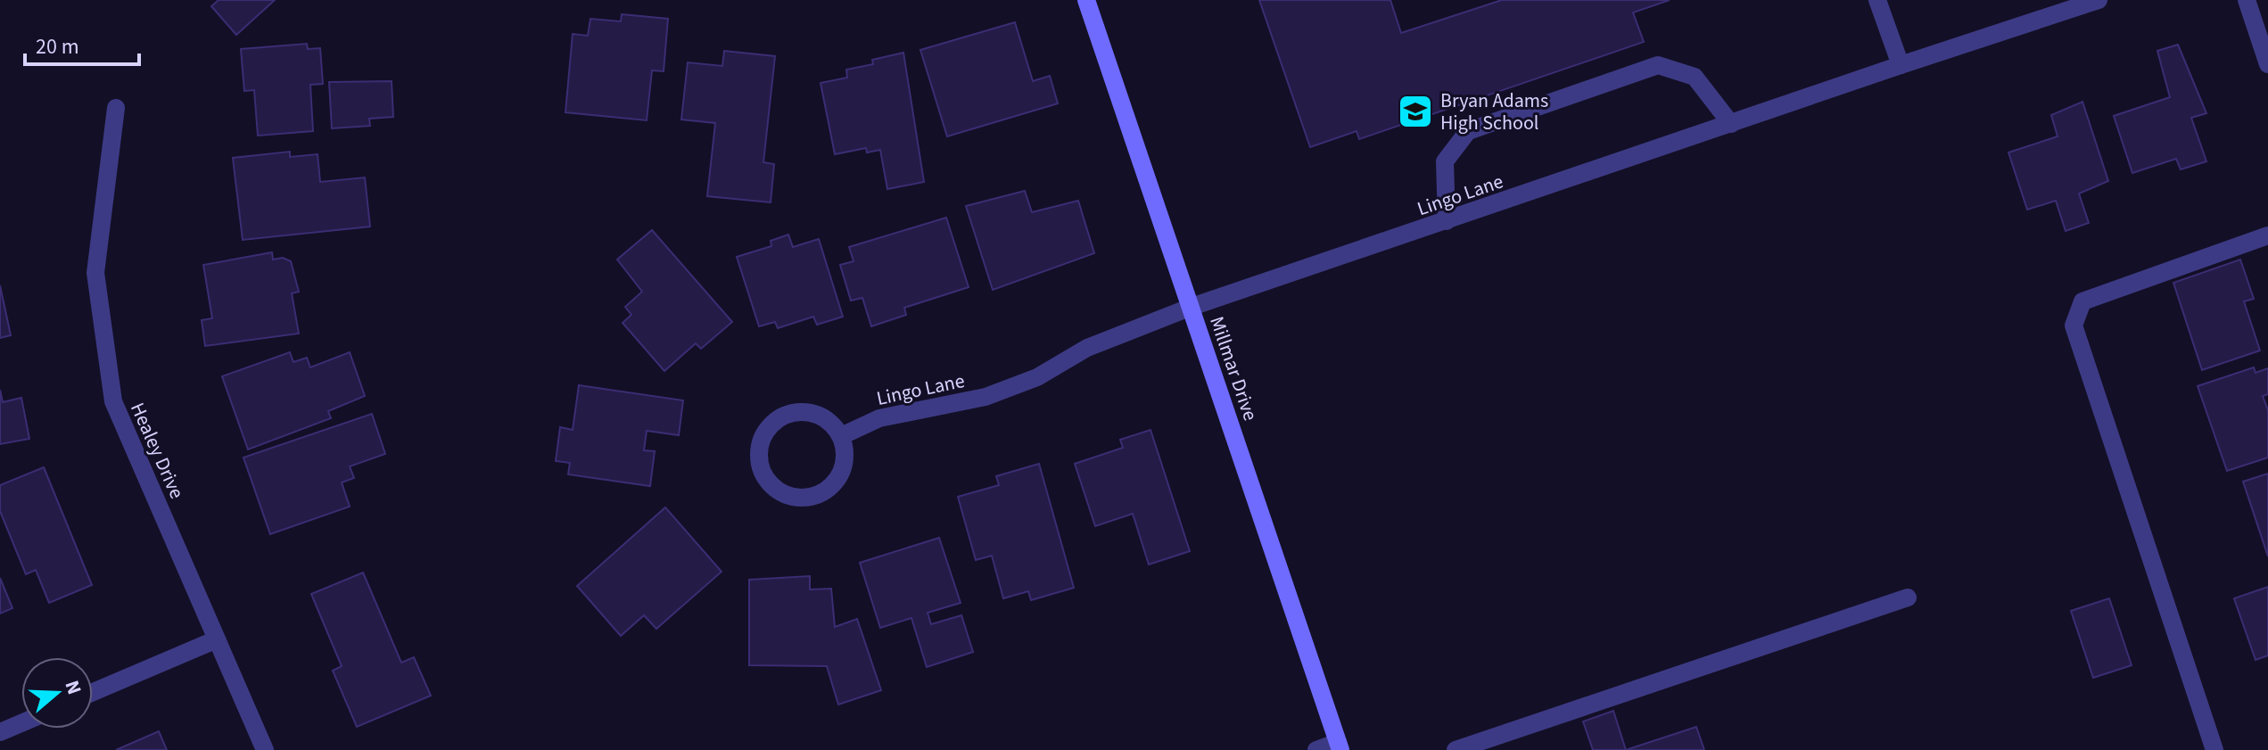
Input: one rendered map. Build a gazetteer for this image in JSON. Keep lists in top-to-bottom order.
{
  "streets": {
    "street": ["Lingo Lane", "Millmar Drive", "Healey Drive"]
  },
  "crossings": [
    ["Lingo Lane", "Millmar Drive"]
  ],
  "places": {
    "school or university": ["Bryan Adams High School"]
  },
  "scale_bar": "20 m",
  "north": "right"
}
